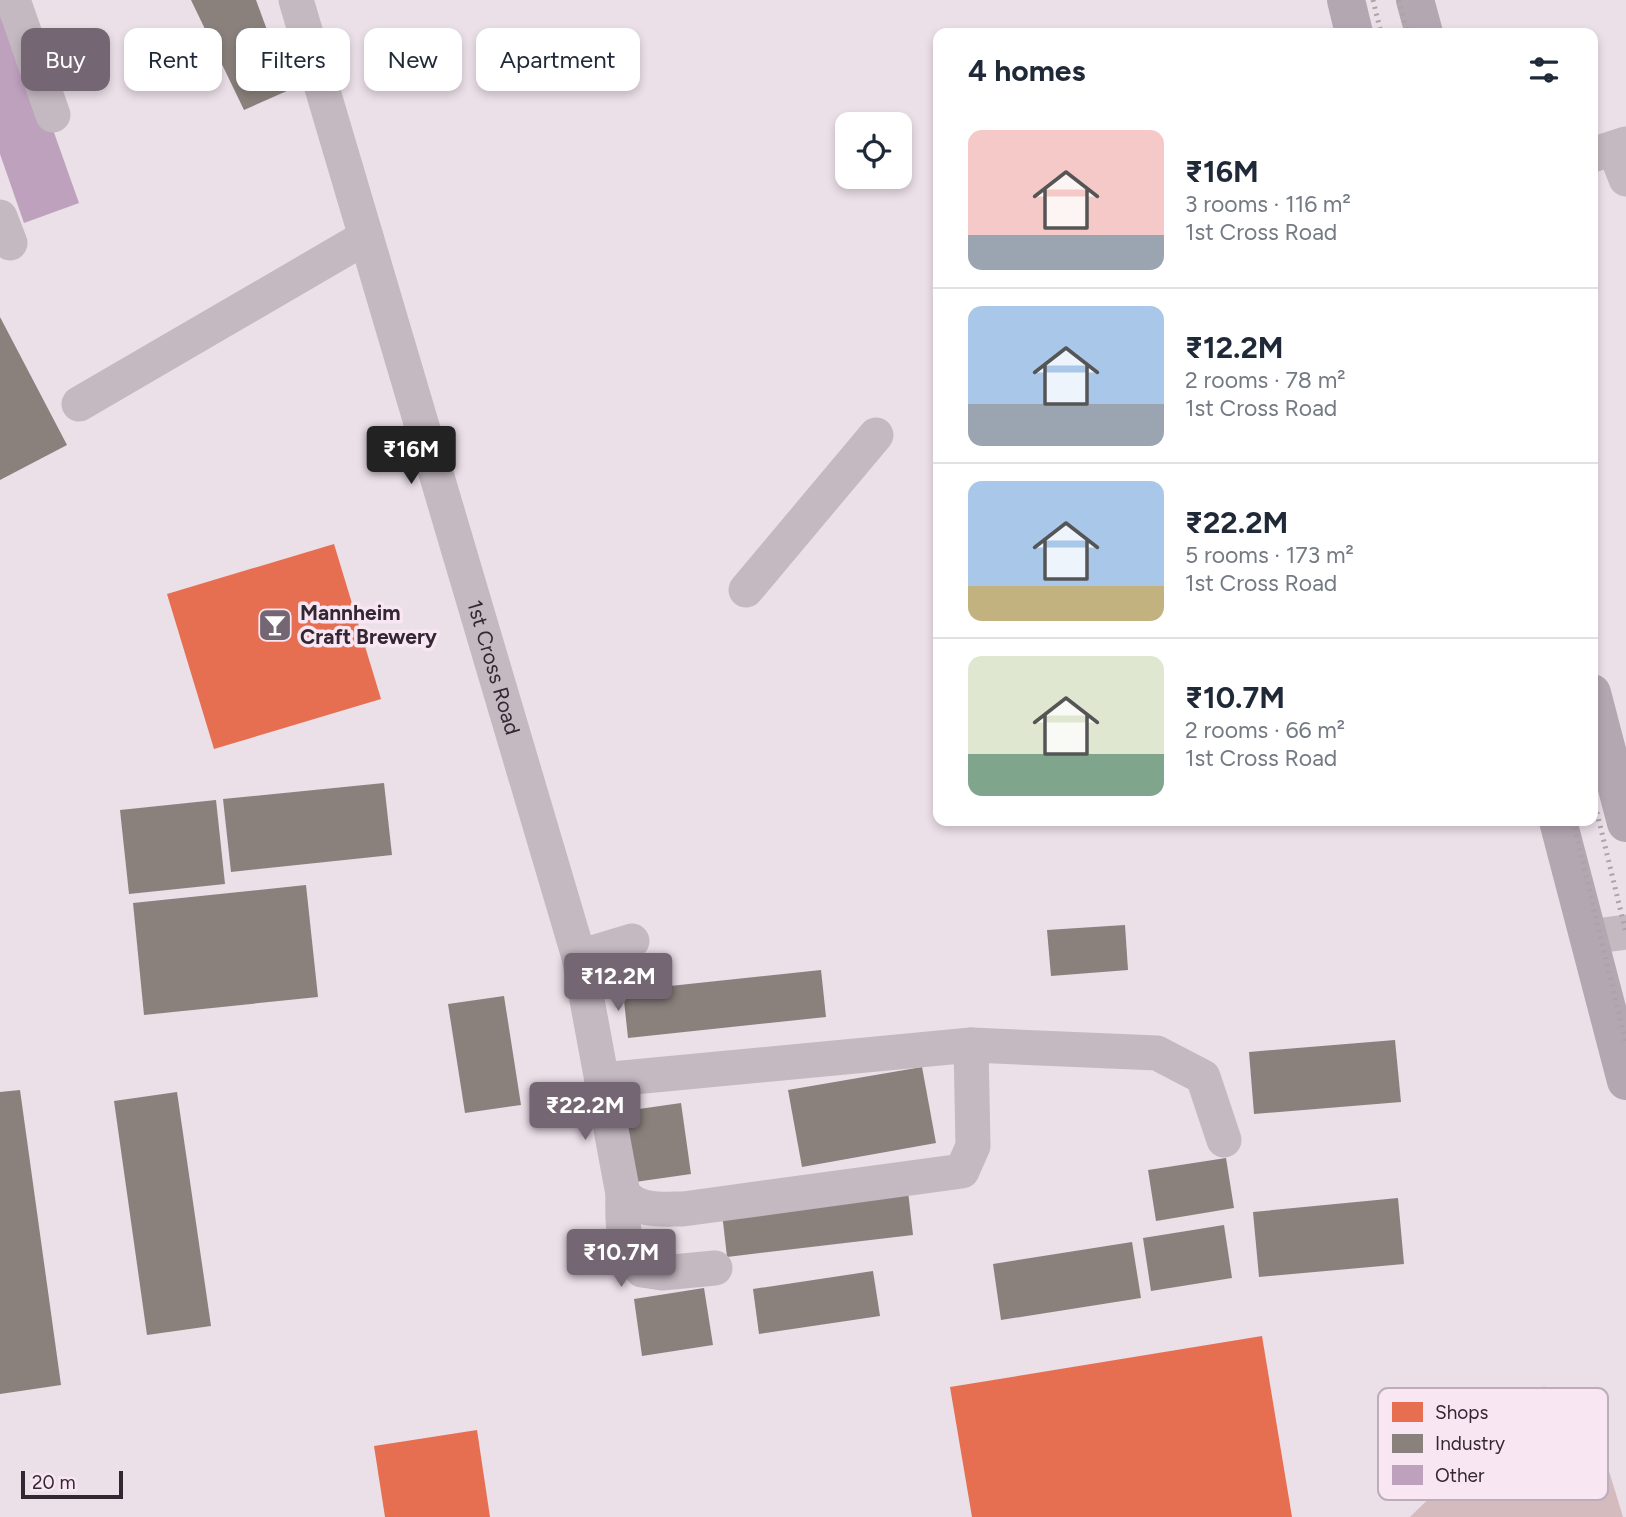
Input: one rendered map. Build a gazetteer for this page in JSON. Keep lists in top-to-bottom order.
{
  "streets": {
    "street": ["1st Cross Road"]
  },
  "places": {
    "bar": ["Mannheim Craft Brewery"]
  },
  "legend": ["Shops", "Industry", "Other"],
  "scale_bar": "20 m",
  "page": {
    "chip": [
      "Buy",
      "Rent",
      "Filters",
      "New",
      "Apartment"
    ],
    "heading": "4 homes",
    "list": [
      {
        "name": "₹16M",
        "note": "3 rooms · 116 m² · 1st Cross Road"
      },
      {
        "name": "₹12.2M",
        "note": "2 rooms · 78 m² · 1st Cross Road"
      },
      {
        "name": "₹22.2M",
        "note": "5 rooms · 173 m² · 1st Cross Road"
      },
      {
        "name": "₹10.7M",
        "note": "2 rooms · 66 m² · 1st Cross Road"
      }
    ],
    "price": [
      "₹16M",
      "₹12.2M",
      "₹22.2M",
      "₹10.7M"
    ],
    "scale": "20 m"
  }
}
